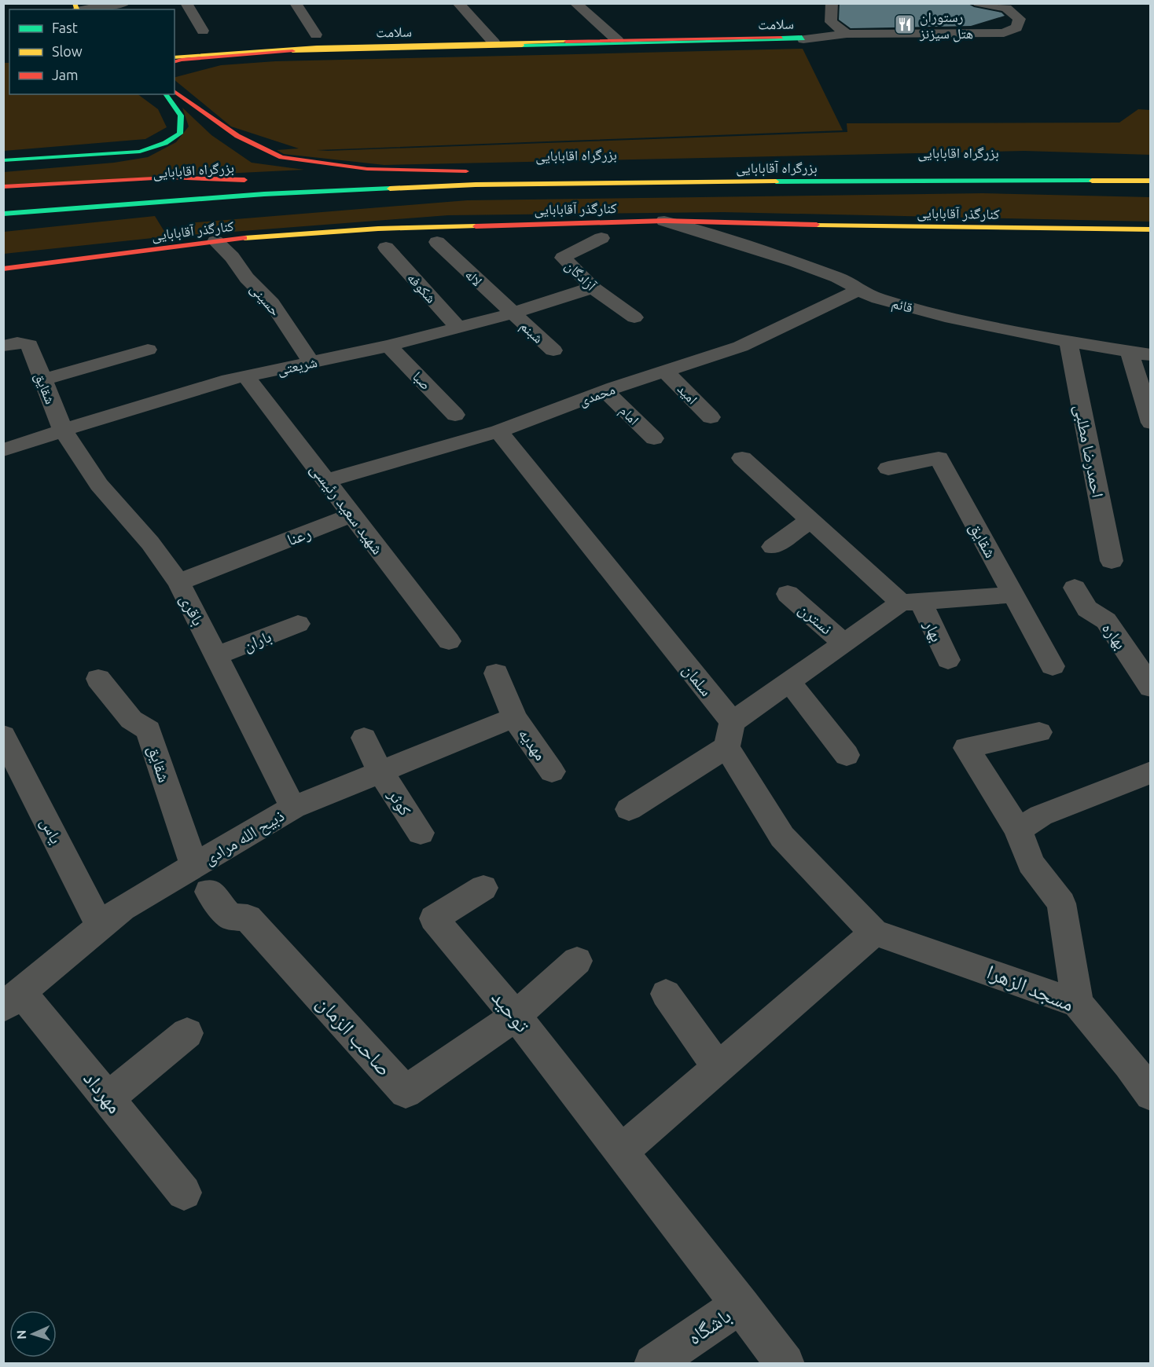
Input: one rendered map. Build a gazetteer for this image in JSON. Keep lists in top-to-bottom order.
{
  "streets": {
    "main road": [
      "سلامت",
      "بزرگراه اقابابایی",
      "بزرگراه آقابابایی",
      "کنارگذر آقابابایی"
    ],
    "street": [
      "آزادگان",
      "لاله",
      "شکوفه",
      "حسینی",
      "قائم",
      "شبنم",
      "شریعتی",
      "صبا",
      "شقایق",
      "امید",
      "محمدی",
      "امام",
      "احمدرضا مطلبی",
      "شهید سعید رئیسی",
      "رعنا",
      "باقری",
      "نسترن",
      "بهار",
      "بهاره",
      "باران",
      "سلمان",
      "مهدیه",
      "کوثر",
      "یاس",
      "ذبیح الله مرادی",
      "مسجد الزهرا",
      "توحید",
      "صاحب الزمان",
      "مهرداد",
      "باشگاه"
    ]
  },
  "crossings": [
    ["بزرگراه اقابابایی", "بزرگراه آقابابایی"],
    ["کنارگذر آقابابایی", "حسینی"],
    ["کنارگذر آقابابایی", "قائم"],
    ["آزادگان", "شریعتی"],
    ["لاله", "شبنم"],
    ["لاله", "شریعتی"],
    ["شکوفه", "شریعتی"],
    ["حسینی", "شریعتی"],
    ["قائم", "محمدی"],
    ["قائم", "احمدرضا مطلبی"],
    ["شبنم", "شریعتی"],
    ["شریعتی", "صبا"],
    ["شریعتی", "شقایق"],
    ["شریعتی", "شهید سعید رئیسی"],
    ["شریعتی", "باقری"],
    ["شقایق", "باقری"],
    ["شقایق", "ذبیح الله مرادی"],
    ["شقایق", "صاحب الزمان"],
    ["امید", "محمدی"],
    ["محمدی", "امام"],
    ["محمدی", "شهید سعید رئیسی"],
    ["محمدی", "سلمان"],
    ["شهید سعید رئیسی", "رعنا"],
    ["رعنا", "باقری"],
    ["باقری", "باران"],
    ["باقری", "ذبیح الله مرادی"],
    ["سلمان", "مسجد الزهرا"],
    ["مهدیه", "ذبیح الله مرادی"],
    ["کوثر", "ذبیح الله مرادی"],
    ["یاس", "ذبیح الله مرادی"],
    ["ذبیح الله مرادی", "صاحب الزمان"],
    ["ذبیح الله مرادی", "مهرداد"],
    ["توحید", "صاحب الزمان"],
    ["توحید", "باشگاه"]
  ],
  "places": {
    "restaurant": ["رستوران هتل سیزنز"]
  },
  "legend": ["Fast", "Slow", "Jam"],
  "north": "left"
}
